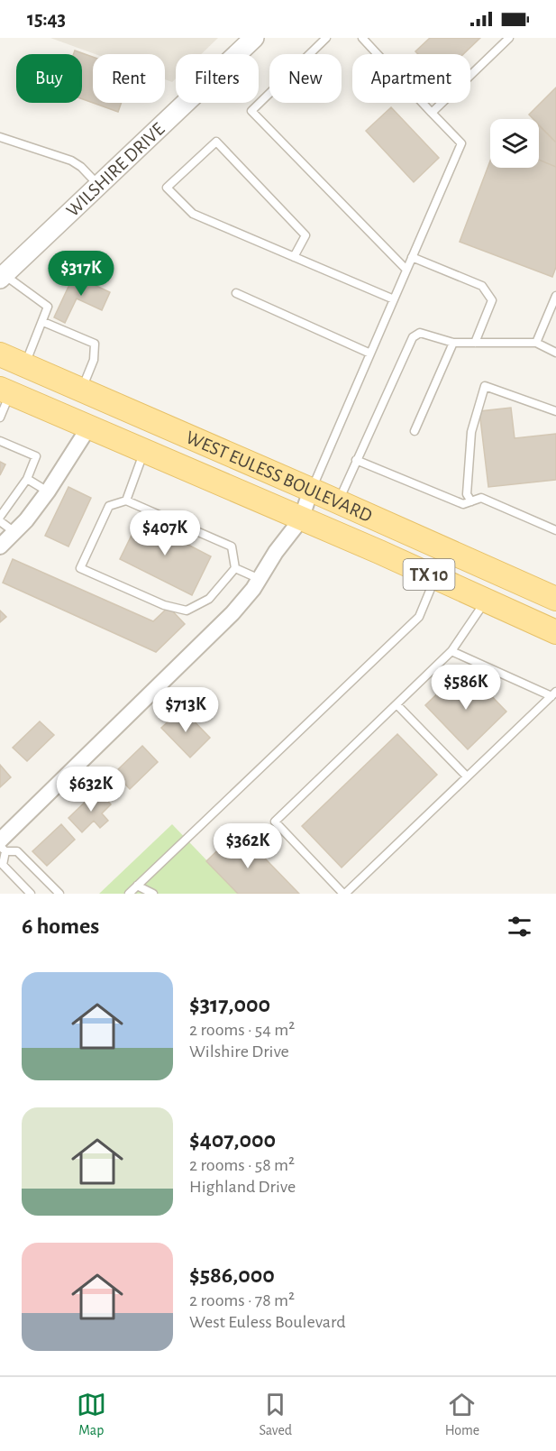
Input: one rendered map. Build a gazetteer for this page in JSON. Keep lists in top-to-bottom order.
{
  "streets": {
    "main road": ["WEST EULESS BOULEVARD", "TX 10"],
    "street": ["WILSHIRE DRIVE"]
  },
  "page": {
    "status": "15:43",
    "chip": [
      "Buy",
      "Rent",
      "Filters",
      "New",
      "Apartment"
    ],
    "price": [
      "$317K",
      "$407K",
      "$586K",
      "$713K",
      "$632K",
      "$362K"
    ],
    "heading": "6 homes",
    "list": [
      {
        "name": "$317,000",
        "note": "2 rooms · 54 m² · Wilshire Drive"
      },
      {
        "name": "$407,000",
        "note": "2 rooms · 58 m² · Highland Drive"
      },
      {
        "name": "$586,000",
        "note": "2 rooms · 78 m² · West Euless Boulevard"
      }
    ],
    "tabs": ["Map", "Saved", "Home"]
  }
}
